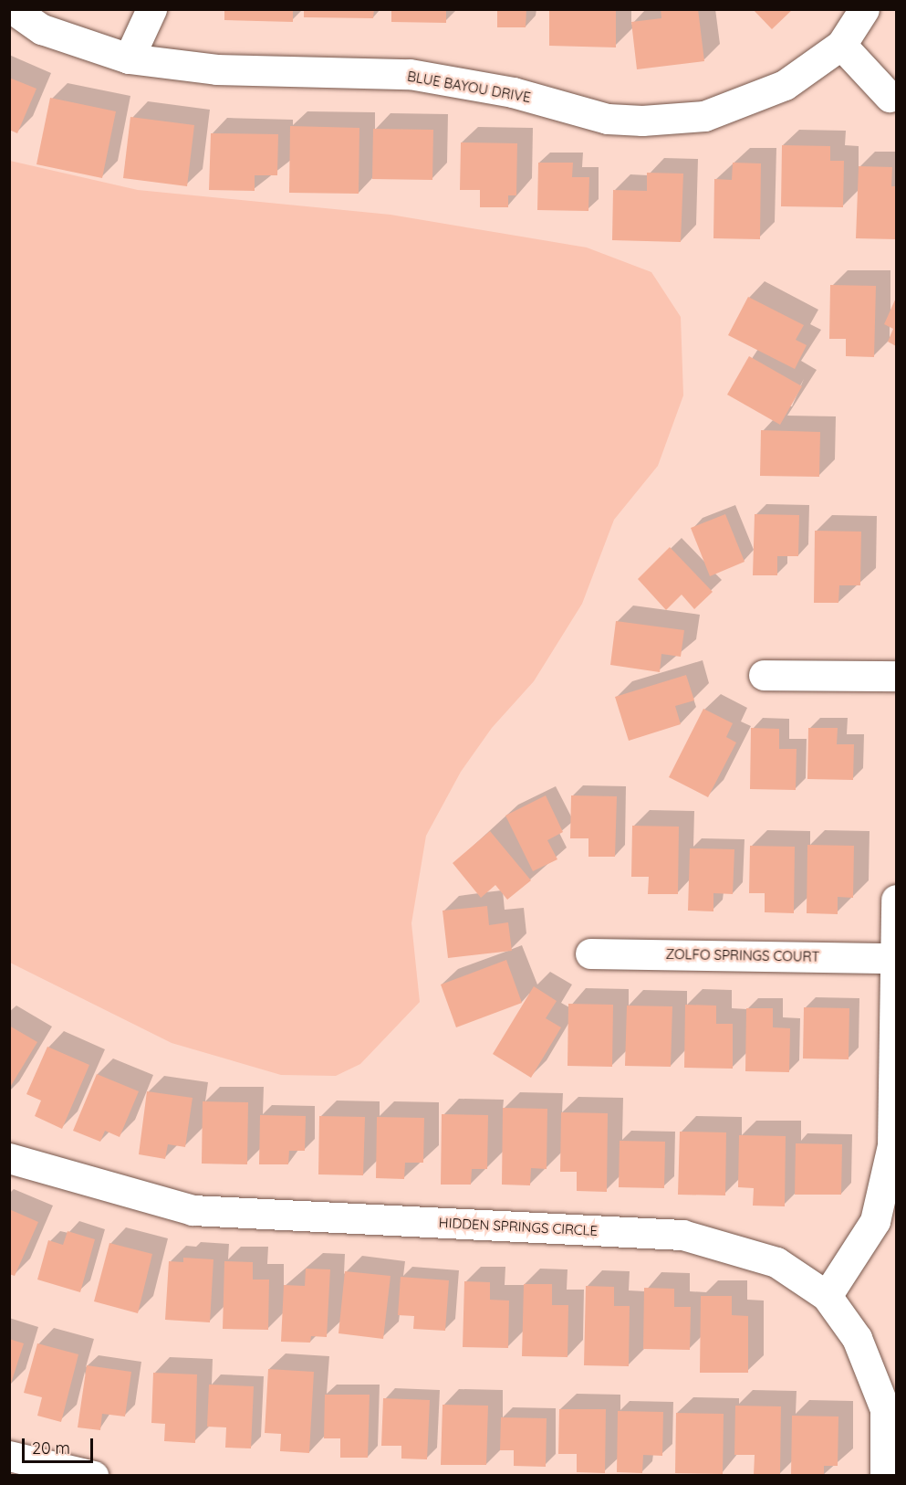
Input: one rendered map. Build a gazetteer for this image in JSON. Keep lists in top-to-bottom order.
{
  "streets": {
    "street": ["BLUE BAYOU DRIVE", "ZOLFO SPRINGS COURT", "HIDDEN SPRINGS CIRCLE"]
  },
  "scale_bar": "20 m"
}
